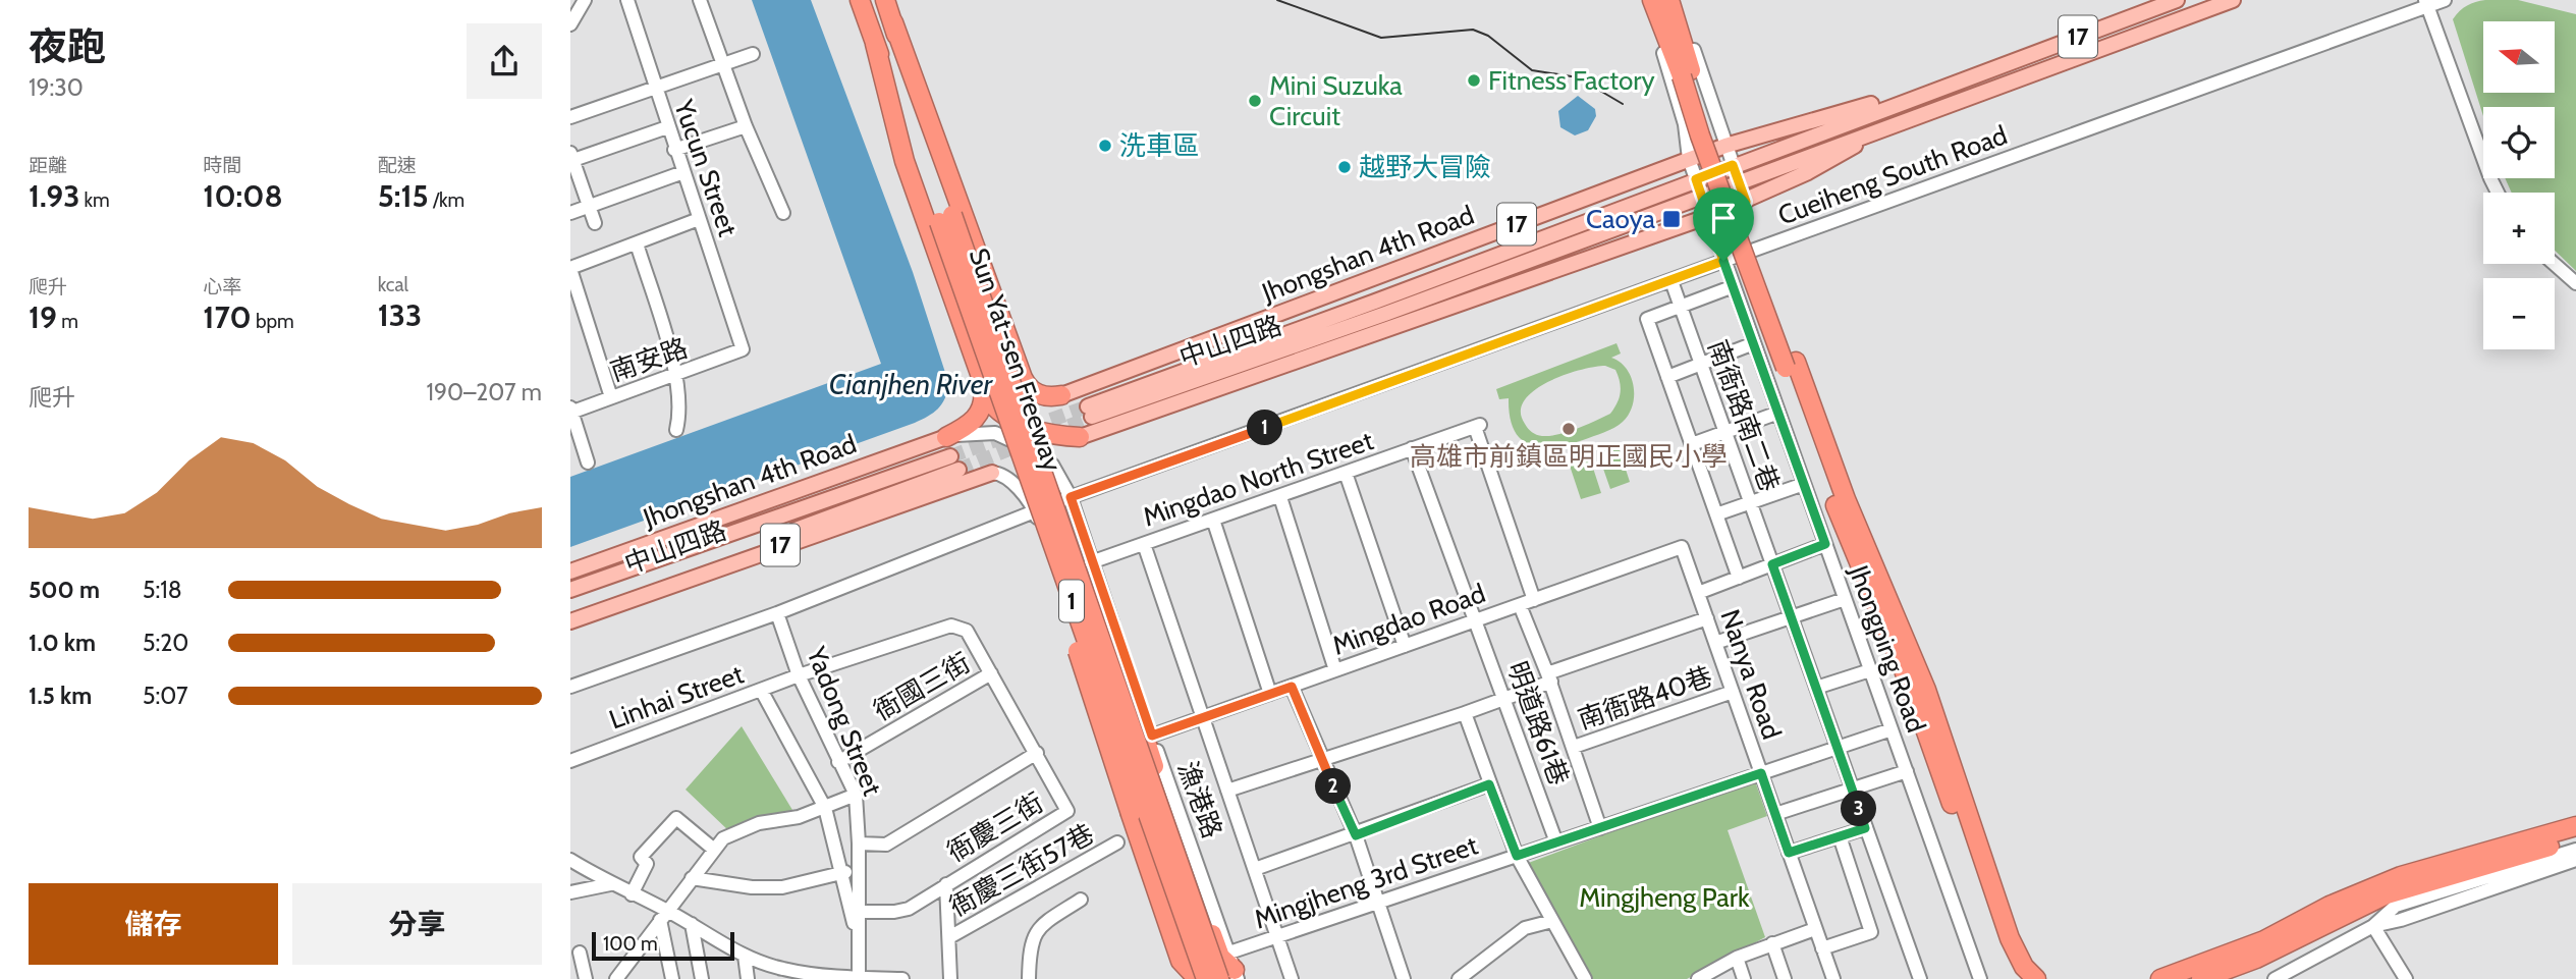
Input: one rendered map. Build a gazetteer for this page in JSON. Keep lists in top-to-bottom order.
{
  "streets": {
    "highway": ["Sun Yat-sen Freeway", "1"],
    "main road": ["17", "Jhongshan 4th Road", "中山四路"],
    "street": [
      "Yucun Street",
      "Cueiheng South Road",
      "南安路",
      "南衙路南二巷",
      "Mingdao North Street",
      "Mingdao Road",
      "Jhongping Road",
      "Nanya Road",
      "衙國三街",
      "Linhai Street",
      "南衙路40巷",
      "Yadong Street",
      "明道路61巷",
      "漁港路",
      "衙慶三街",
      "衙慶三街57巷",
      "Mingjheng 3rd Street"
    ]
  },
  "crossings": [
    ["17", "中山四路"],
    ["17", "Jhongping Road"],
    ["Yucun Street", "南安路"],
    ["Cueiheng South Road", "南衙路南二巷"],
    ["Cueiheng South Road", "Jhongping Road"],
    ["Cueiheng South Road", "Yadong Street"],
    ["Cueiheng South Road", "漁港路"],
    ["Jhongshan 4th Road", "中山四路"],
    ["Jhongshan 4th Road", "Jhongping Road"],
    ["Jhongshan 4th Road", "漁港路"],
    ["中山四路", "Jhongping Road"],
    ["Sun Yat-sen Freeway", "Mingdao North Street"],
    ["Sun Yat-sen Freeway", "漁港路"],
    ["Sun Yat-sen Freeway", "Mingjheng 3rd Street"],
    ["南衙路南二巷", "Mingjheng 3rd Street"],
    ["Mingdao North Street", "Mingdao Road"],
    ["Mingdao North Street", "明道路61巷"],
    ["Mingdao North Street", "漁港路"],
    ["Mingdao Road", "Nanya Road"],
    ["Mingdao Road", "明道路61巷"],
    ["Mingdao Road", "漁港路"],
    ["Jhongping Road", "Mingjheng 3rd Street"],
    ["Nanya Road", "南衙路40巷"],
    ["Nanya Road", "Mingjheng 3rd Street"],
    ["衙國三街", "Linhai Street"],
    ["衙國三街", "Yadong Street"],
    ["Linhai Street", "Yadong Street"],
    ["Yadong Street", "衙慶三街"],
    ["明道路61巷", "Mingjheng 3rd Street"],
    ["漁港路", "Mingjheng 3rd Street"]
  ],
  "water": ["Cianjhen River"],
  "parks": ["Mingjheng Park"],
  "places": {
    "other": [
      "Fitness Factory",
      "Mini Suzuka Circuit",
      "洗車區",
      "越野大冒險",
      "高雄市前鎮區明正國民小學"
    ],
    "transit": ["Caoya"]
  },
  "scale_bar": "100 m",
  "north": "left",
  "page": {
    "heading": ["夜跑", "19:30"],
    "map_buttons": ["+", "−"],
    "stats": [
      ["距離", "1.93 km"],
      ["時間", "10:08"],
      ["配速", "5:15 /km"],
      ["爬升", "19 m"],
      ["心率", "170 bpm"],
      ["kcal", "133"]
    ],
    "chart": ["爬升", "190–207 m"],
    "pins": ["1", "2", "3"],
    "list": [
      {
        "name": "500 m",
        "note": "5:18"
      },
      {
        "name": "1.0 km",
        "note": "5:20"
      },
      {
        "name": "1.5 km",
        "note": "5:07"
      }
    ],
    "buttons": ["儲存", "分享"],
    "scale": "100 m"
  }
}
